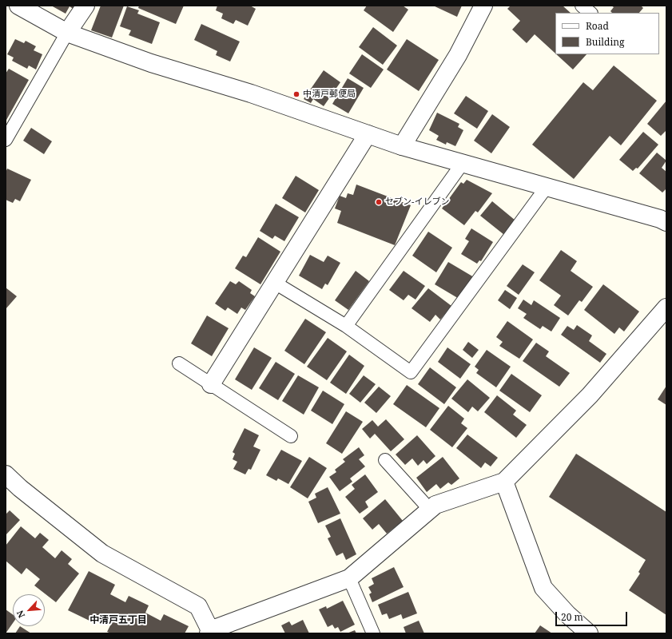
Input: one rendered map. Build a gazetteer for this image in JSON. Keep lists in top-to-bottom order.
{
  "districts": ["中清戸五丁目"],
  "places": ["中清戸郵便局", "セブン-イレブン"],
  "legend": ["Road", "Building"],
  "scale_bar": "20 m",
  "north": "bottom left"
}
